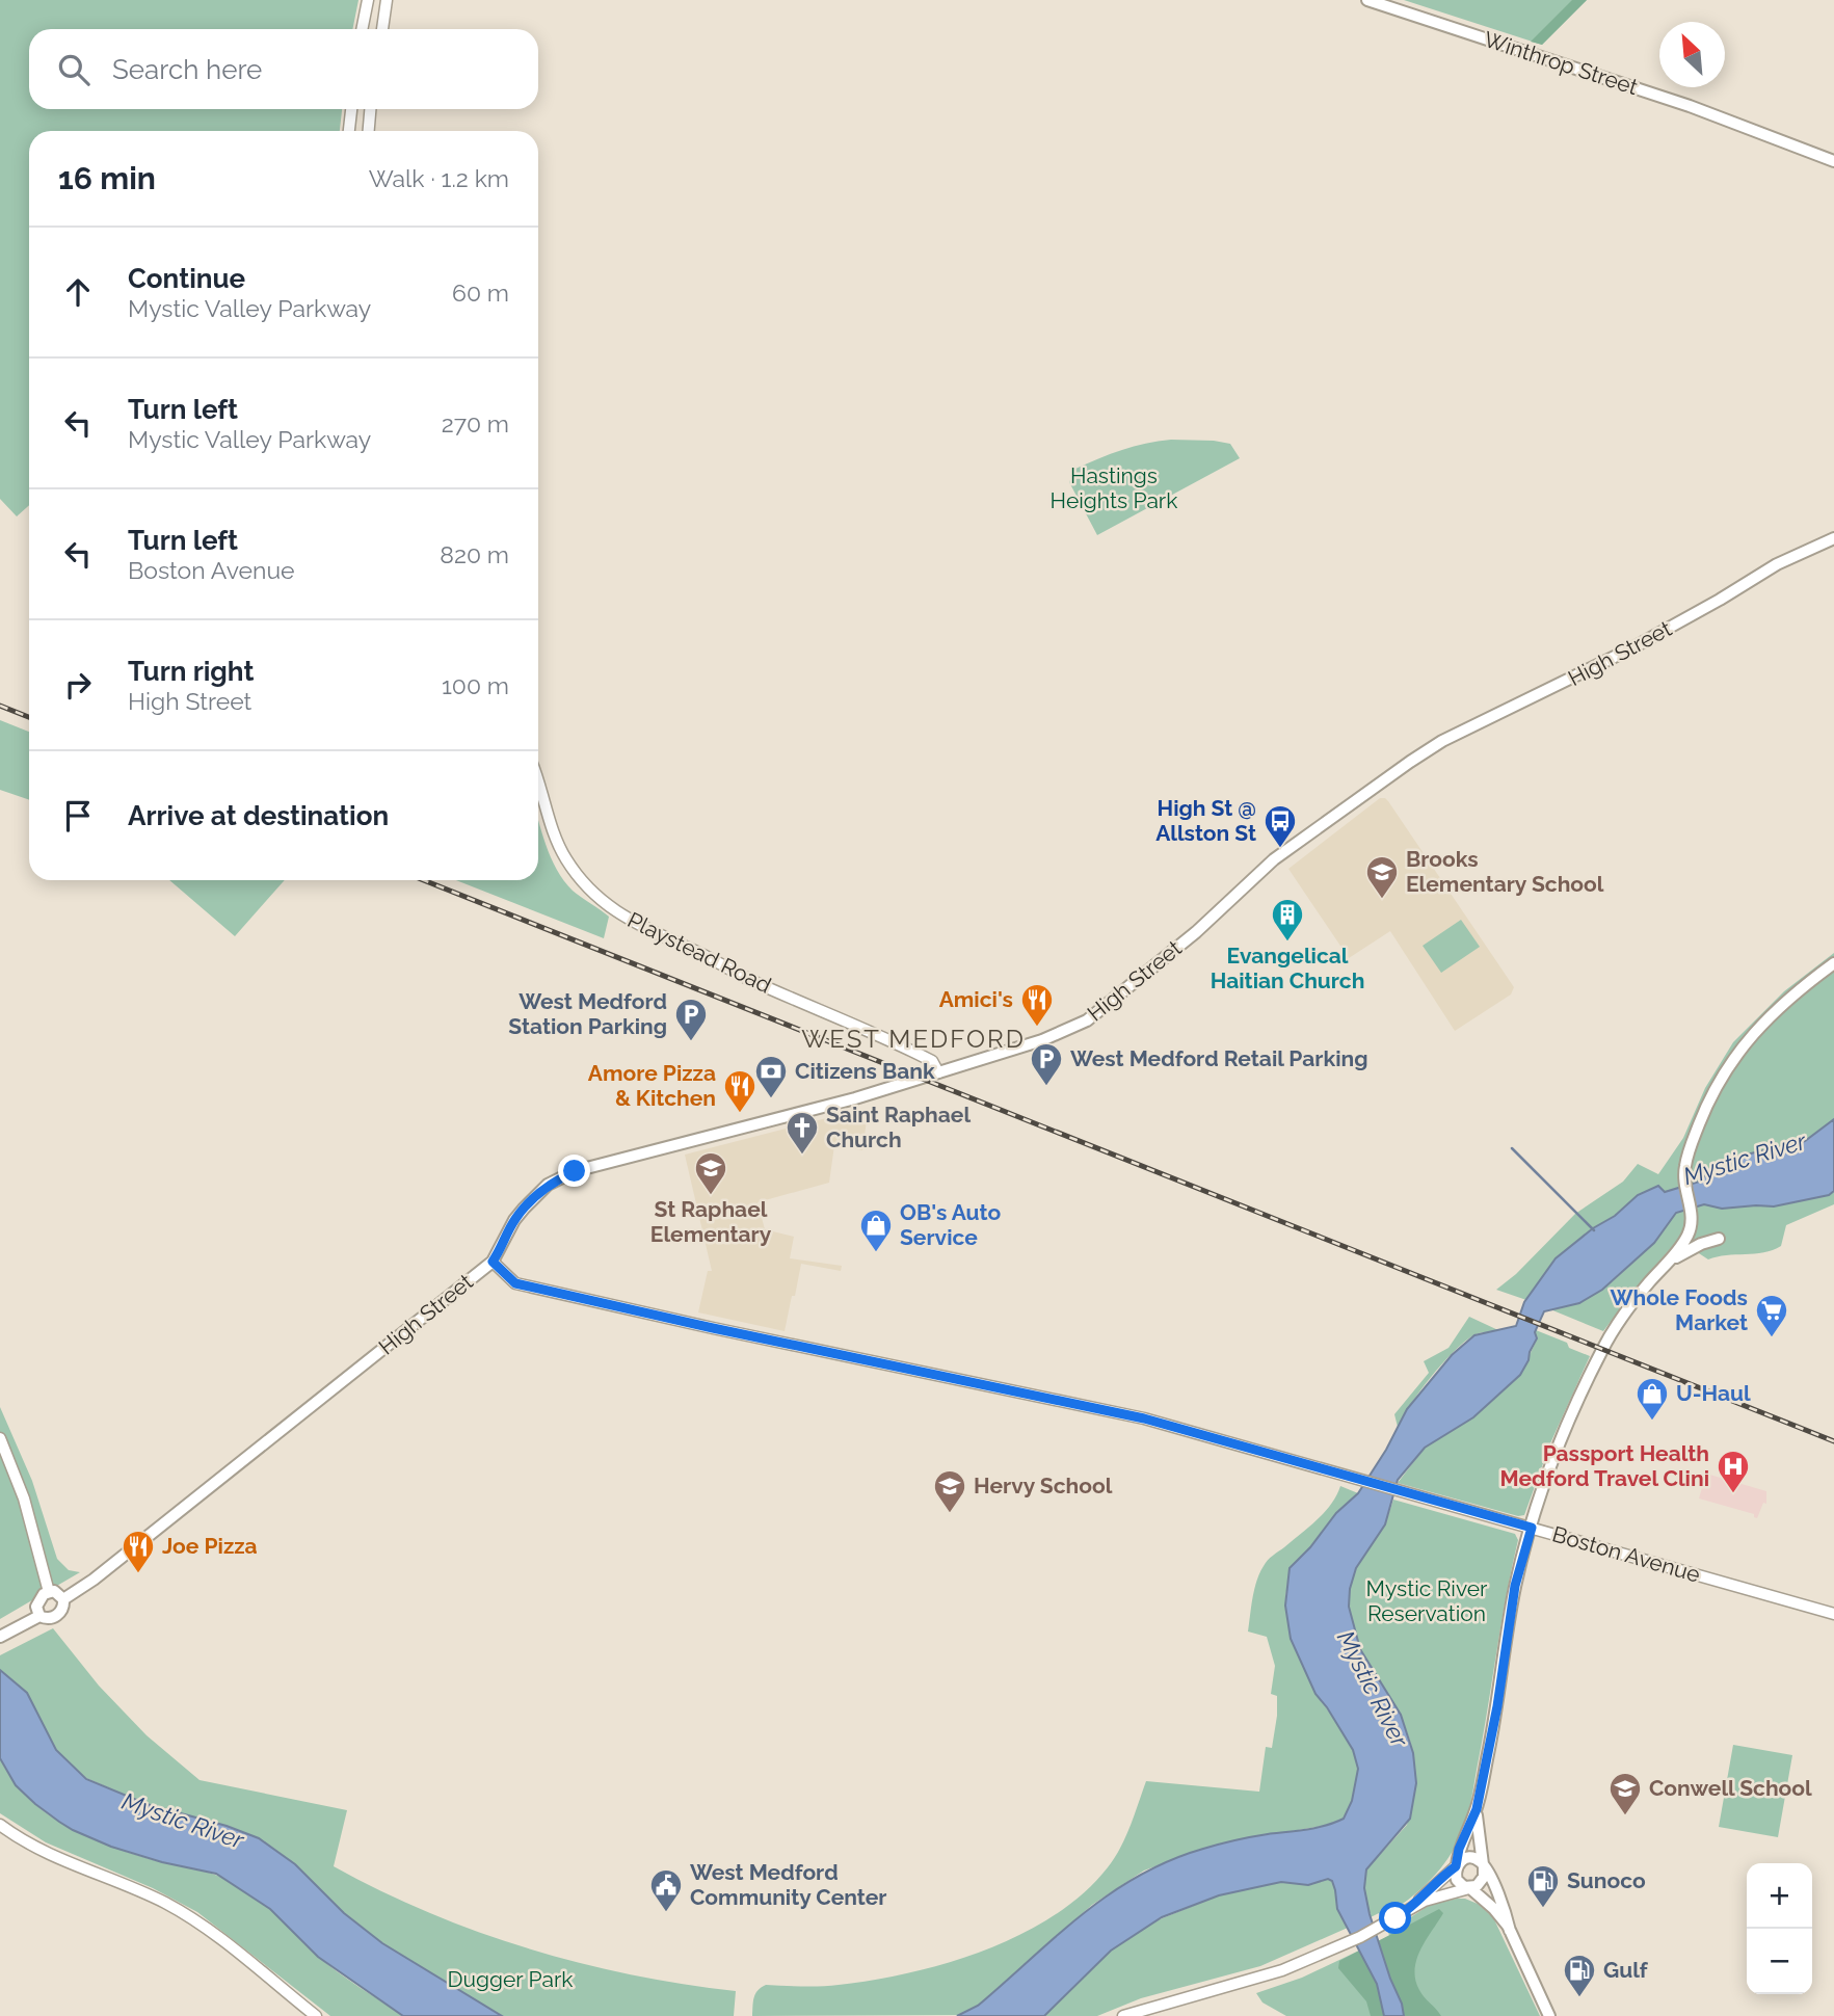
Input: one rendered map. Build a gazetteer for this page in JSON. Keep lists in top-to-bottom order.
{
  "streets": {
    "main road": [
      "Winthrop Street",
      "High Street",
      "Playstead Road",
      "Boston Avenue"
    ]
  },
  "crossings": [
    ["High Street", "Playstead Road"],
    ["High Street", "Boston Avenue"]
  ],
  "districts": ["WEST MEDFORD"],
  "water": ["Mystic River"],
  "parks": ["Hastings Heights Park", "Mystic River Reservation", "Dugger Park"],
  "places": {
    "bus stop": ["High St @ Allston St"],
    "school or university": [
      "Brooks Elementary School",
      "St Raphael Elementary",
      "Hervy School",
      "Conwell School"
    ],
    "building": ["Evangelical Haitian Church"],
    "restaurant": ["Amici's", "Amore Pizza & Kitchen", "Joe Pizza"],
    "parking": ["West Medford Station Parking", "West Medford Retail Parking"],
    "bank": ["Citizens Bank"],
    "church": ["Saint Raphael Church"],
    "shop": ["OB's Auto Service", "U-Haul"],
    "supermarket": ["Whole Foods Market"],
    "hospital": ["Passport Health Medford Travel Clini"],
    "fuel station": ["Sunoco", "Gulf"],
    "public building": ["West Medford Community Center"]
  },
  "north": "top left",
  "page": {
    "search": "Search here",
    "heading": ["16 min", "Walk · 1.2 km"],
    "list": [
      ["Continue", "Mystic Valley Parkway", "60 m"],
      ["Turn left", "Mystic Valley Parkway", "270 m"],
      ["Turn left", "Boston Avenue", "820 m"],
      ["Turn right", "High Street", "100 m"],
      "Arrive at destination"
    ],
    "map_buttons": ["+", "−"]
  }
}
